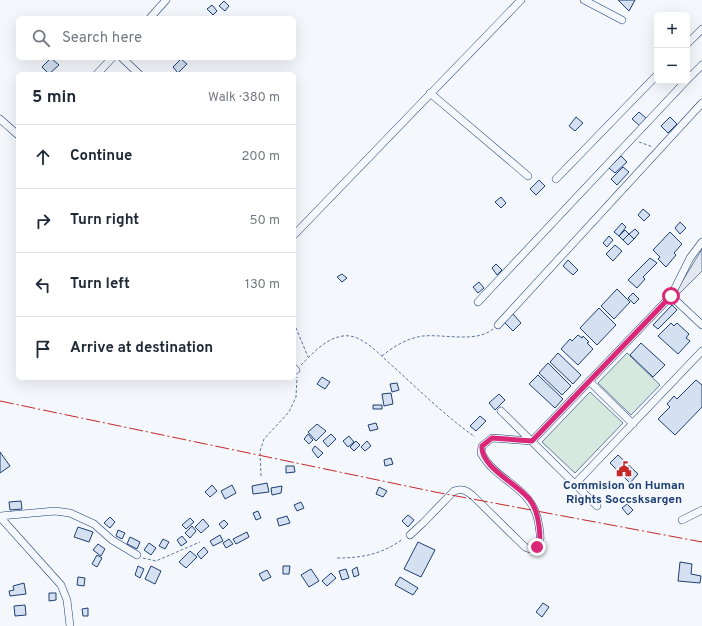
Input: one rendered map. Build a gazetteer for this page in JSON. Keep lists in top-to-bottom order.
{
  "places": {
    "public building": ["Commision on Human Rights Soccsksargen"]
  },
  "page": {
    "map_buttons": ["+", "−"],
    "search": "Search here",
    "heading": ["5 min", "Walk · 380 m"],
    "list": [
      ["Continue", "200 m"],
      ["Turn right", "50 m"],
      ["Turn left", "130 m"],
      "Arrive at destination"
    ]
  }
}
